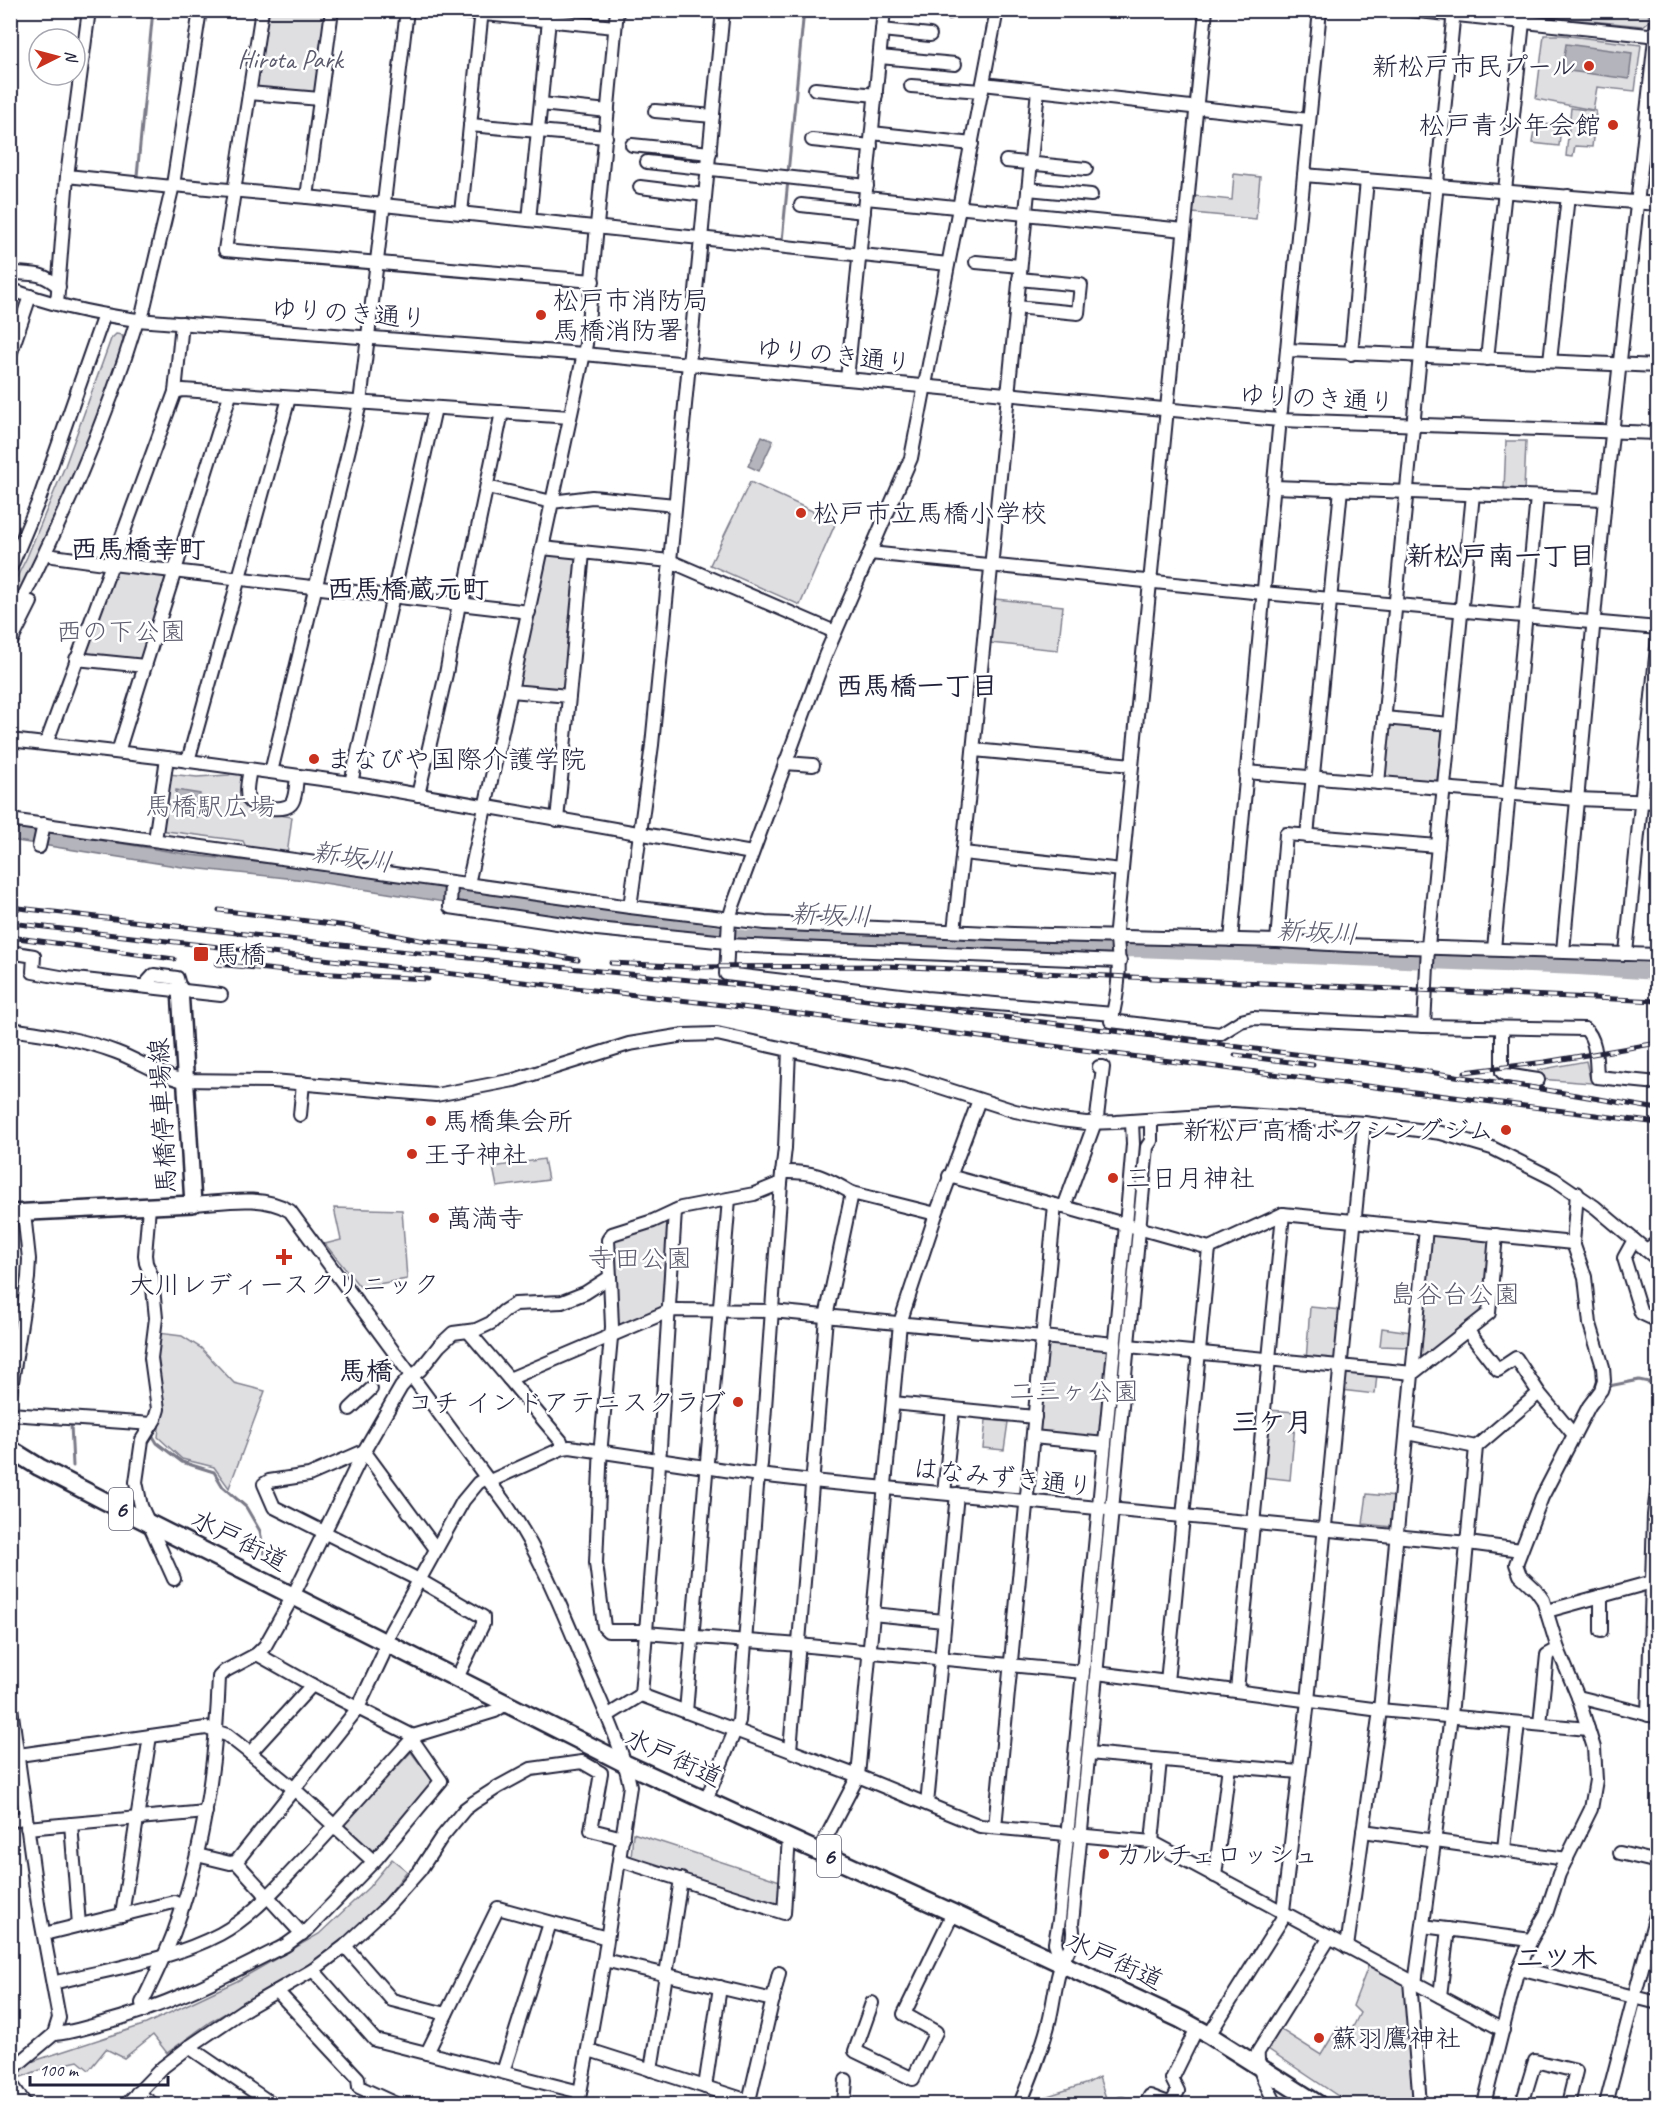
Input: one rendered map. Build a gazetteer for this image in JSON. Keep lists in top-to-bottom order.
{
  "streets": {
    "highway": ["6", "水戸街道"],
    "main road": ["馬橋停車場線"],
    "street": ["ゆりのき通り", "はなみずき通り"]
  },
  "crossings": [
    ["はなみずき通り", "水戸街道"]
  ],
  "districts": [
    "西馬橋幸町",
    "新松戸南一丁目",
    "西馬橋蔵元町",
    "西馬橋一丁目",
    "馬橋",
    "三ケ月",
    "二ツ木"
  ],
  "water": ["新坂川"],
  "parks": [
    "Hirota Park",
    "西の下公園",
    "馬橋駅広場",
    "寺田公園",
    "島谷台公園",
    "二三ヶ公園"
  ],
  "places": {
    "other": [
      "新松戸市民プール",
      "松戸青少年会館",
      "松戸市消防局 馬橋消防署",
      "松戸市立馬橋小学校",
      "まなびや国際介護学院",
      "馬橋集会所",
      "新松戸高橋ボクシングジム",
      "王子神社",
      "三日月神社",
      "萬満寺",
      "コチ インドアテニスクラブ",
      "カルチェロッシュ",
      "蘇羽鷹神社"
    ],
    "transit": ["馬橋"],
    "health": ["大川レディースクリニック"]
  },
  "scale_bar": "100 m",
  "north": "right"
}
